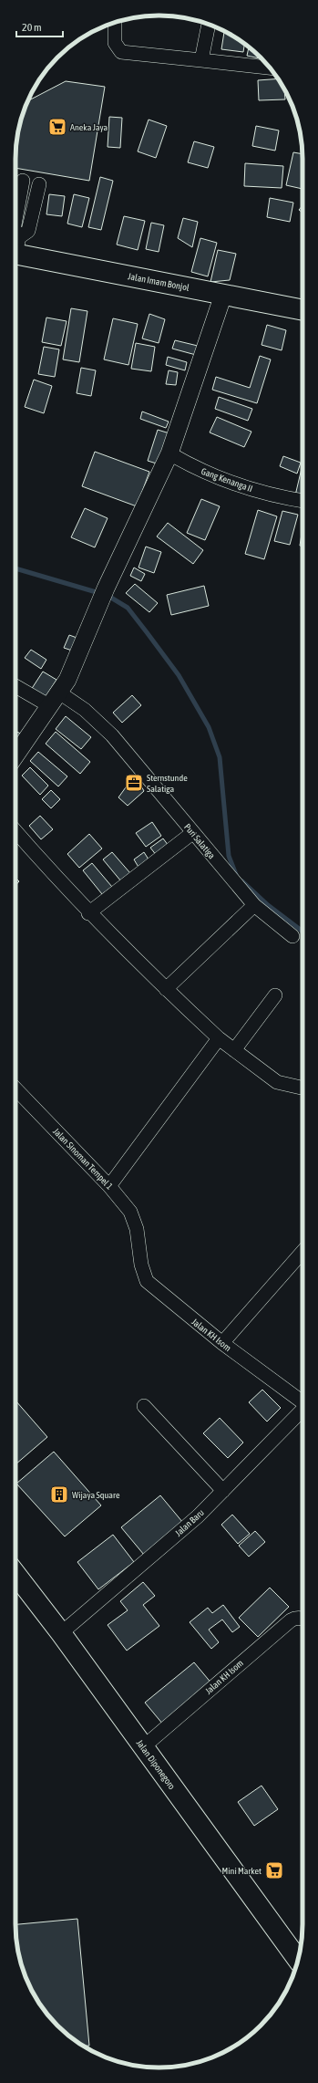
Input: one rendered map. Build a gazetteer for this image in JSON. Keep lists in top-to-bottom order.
{
  "streets": {
    "main road": ["Jalan Imam Bonjol", "Jalan Diponegoro"],
    "street": [
      "Gang Kenanga II",
      "Puri Salatiga",
      "Jalan Sinoman Tempel 1",
      "Jalan KH Isom",
      "Jalan Baru"
    ]
  },
  "crossings": [
    ["Jalan Sinoman Tempel 1", "Jalan KH Isom"],
    ["Jalan KH Isom", "Jalan Diponegoro"],
    ["Jalan Baru", "Jalan Diponegoro"]
  ],
  "places": {
    "supermarket": ["Aneka Jaya", "Mini Market"],
    "office": ["Sternstunde Salatiga"],
    "building": ["Wijaya Square"]
  },
  "scale_bar": "20 m"
}
